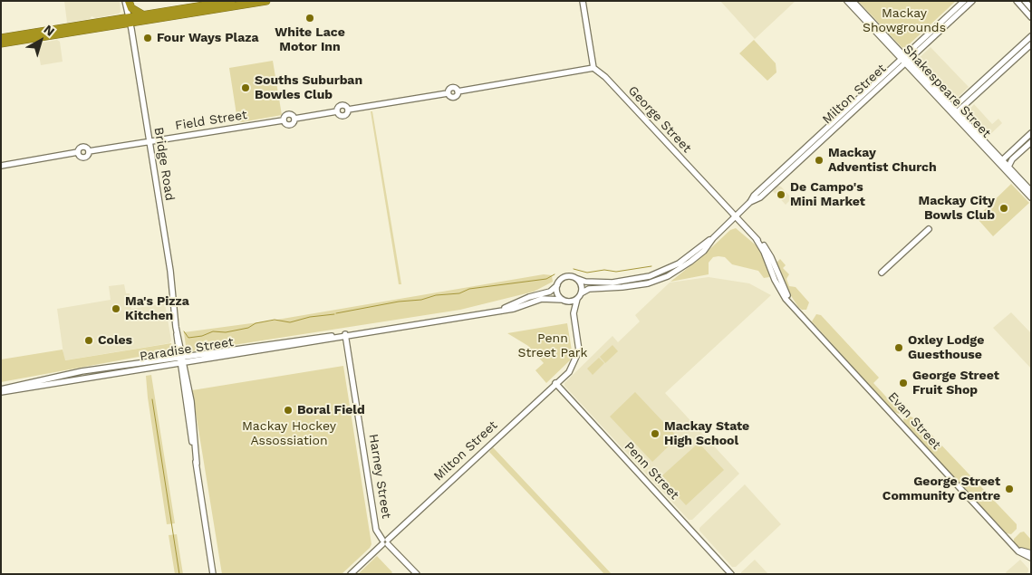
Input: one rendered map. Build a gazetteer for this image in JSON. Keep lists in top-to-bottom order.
{
  "streets": {
    "street": [
      "Shakespeare Street",
      "Milton Street",
      "George Street",
      "Field Street",
      "Bridge Road",
      "Paradise Street",
      "Evan Street",
      "Penn Street",
      "Harney Street"
    ]
  },
  "crossings": [
    ["Shakespeare Street", "Milton Street"],
    ["Milton Street", "George Street"],
    ["Milton Street", "Paradise Street"],
    ["Milton Street", "Penn Street"],
    ["Milton Street", "Harney Street"],
    ["George Street", "Field Street"],
    ["George Street", "Evan Street"],
    ["Field Street", "Bridge Road"],
    ["Bridge Road", "Paradise Street"],
    ["Paradise Street", "Harney Street"]
  ],
  "parks": ["Mackay Showgrounds", "Penn Street Park", "Mackay Hockey Assossiation"],
  "places": [
    "White Lace Motor Inn",
    "Four Ways Plaza",
    "Souths Suburban Bowles Club",
    "Mackay Adventist Church",
    "De Campo's Mini Market",
    "Mackay City Bowls Club",
    "Ma's Pizza Kitchen",
    "Coles",
    "Oxley Lodge Guesthouse",
    "George Street Fruit Shop",
    "Boral Field",
    "Mackay State High School",
    "George Street Community Centre"
  ],
  "north": "top right"
}
